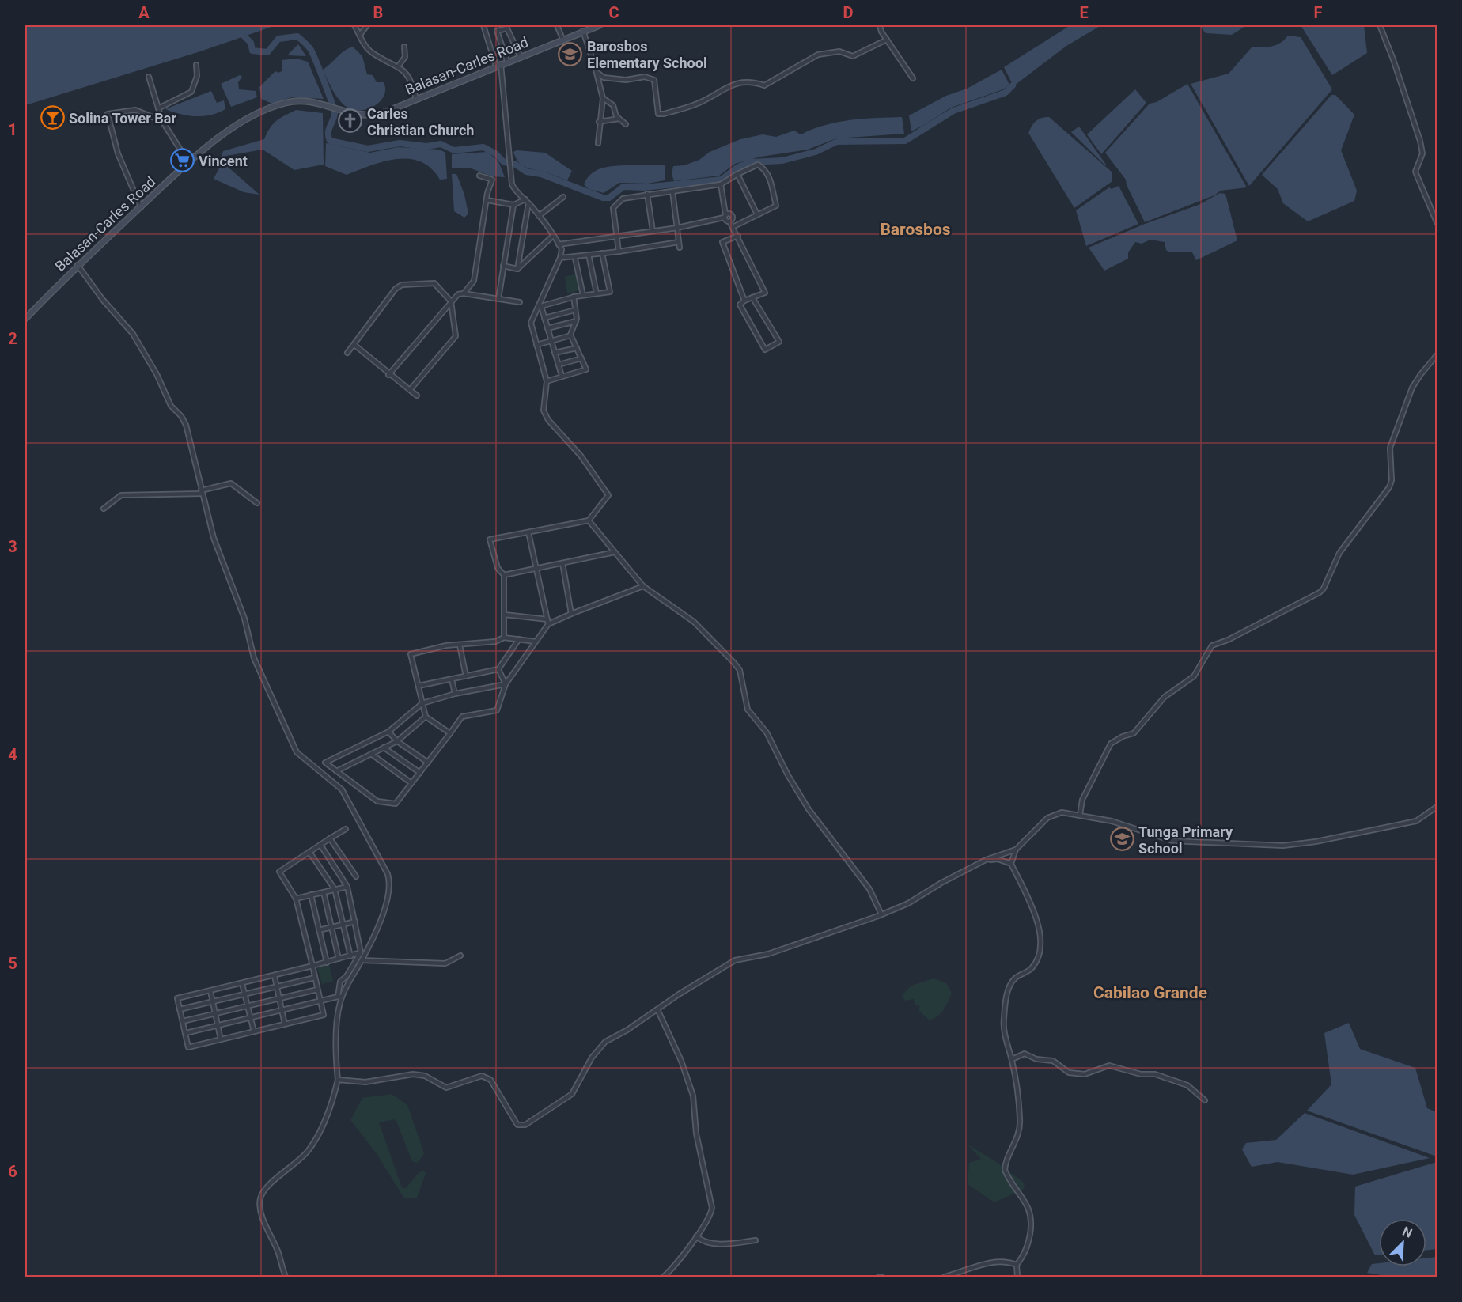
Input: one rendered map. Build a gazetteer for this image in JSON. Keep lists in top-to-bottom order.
{
  "streets": {
    "main road": ["Balasan-Carles Road"]
  },
  "districts": ["Barosbos", "Cabilao Grande"],
  "places": {
    "school or university": ["Barosbos Elementary School", "Tunga Primary School"],
    "bar": ["Solina Tower Bar"],
    "church": ["Carles Christian Church"],
    "supermarket": ["Vincent"]
  },
  "north": "top right",
  "grid": {
    "columns": [
      "A",
      "B",
      "C",
      "D",
      "E",
      "F"
    ],
    "rows": [
      "1",
      "2",
      "3",
      "4",
      "5",
      "6"
    ]
  }
}
